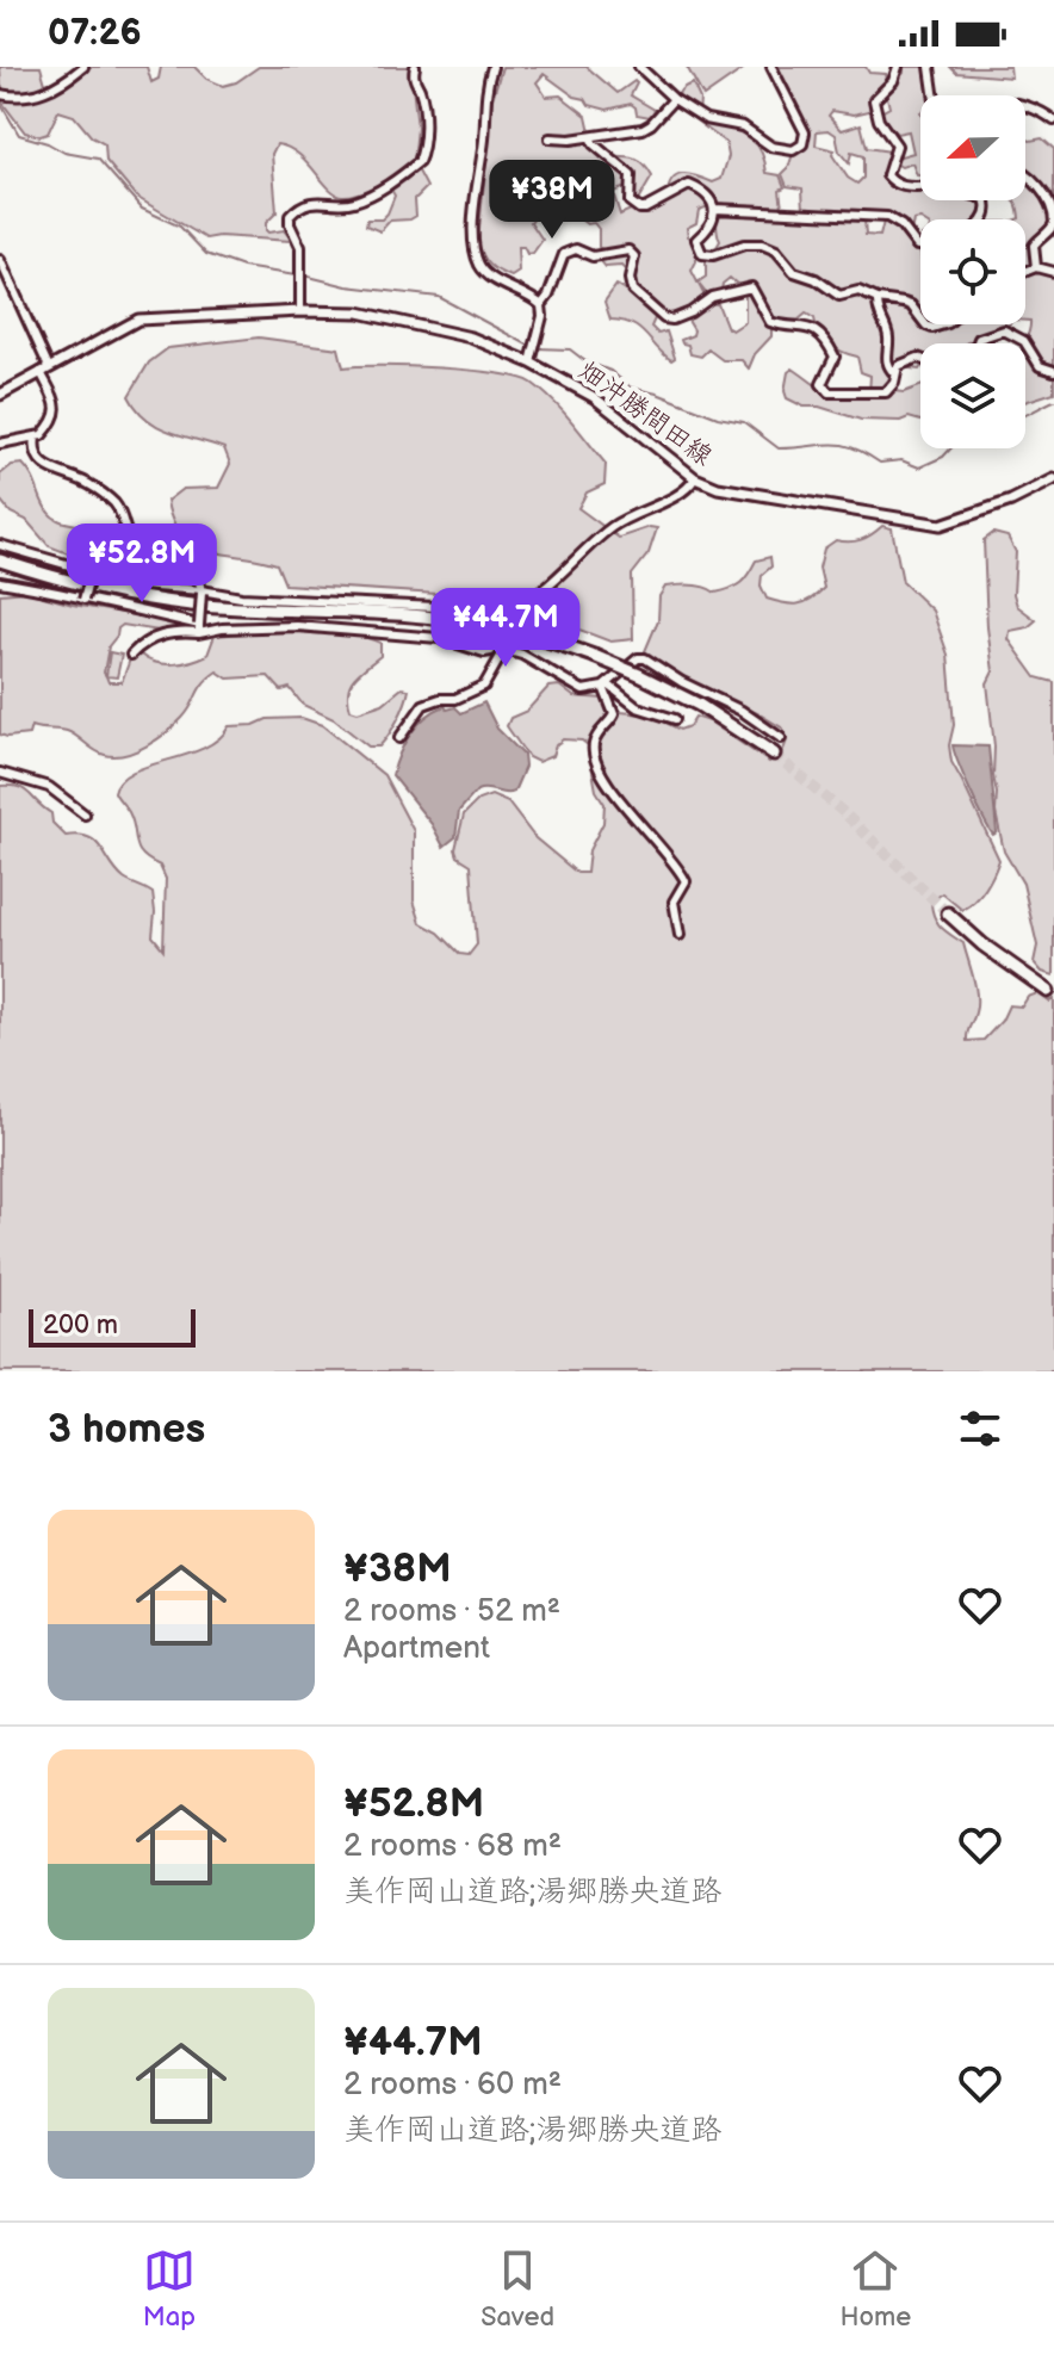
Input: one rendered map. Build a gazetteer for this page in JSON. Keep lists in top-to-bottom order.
{
  "streets": {
    "main road": ["畑沖勝間田線"]
  },
  "scale_bar": "200 m",
  "north": "left",
  "page": {
    "status": "07:26",
    "price": ["¥38M", "¥52.8M", "¥44.7M"],
    "scale": "200 m",
    "heading": "3 homes",
    "list": [
      {
        "name": "¥38M",
        "note": "2 rooms · 52 m² · Apartment"
      },
      {
        "name": "¥52.8M",
        "note": "2 rooms · 68 m² · 美作岡山道路;湯郷勝央道路"
      },
      {
        "name": "¥44.7M",
        "note": "2 rooms · 60 m² · 美作岡山道路;湯郷勝央道路"
      }
    ],
    "tabs": ["Map", "Saved", "Home"]
  }
}
